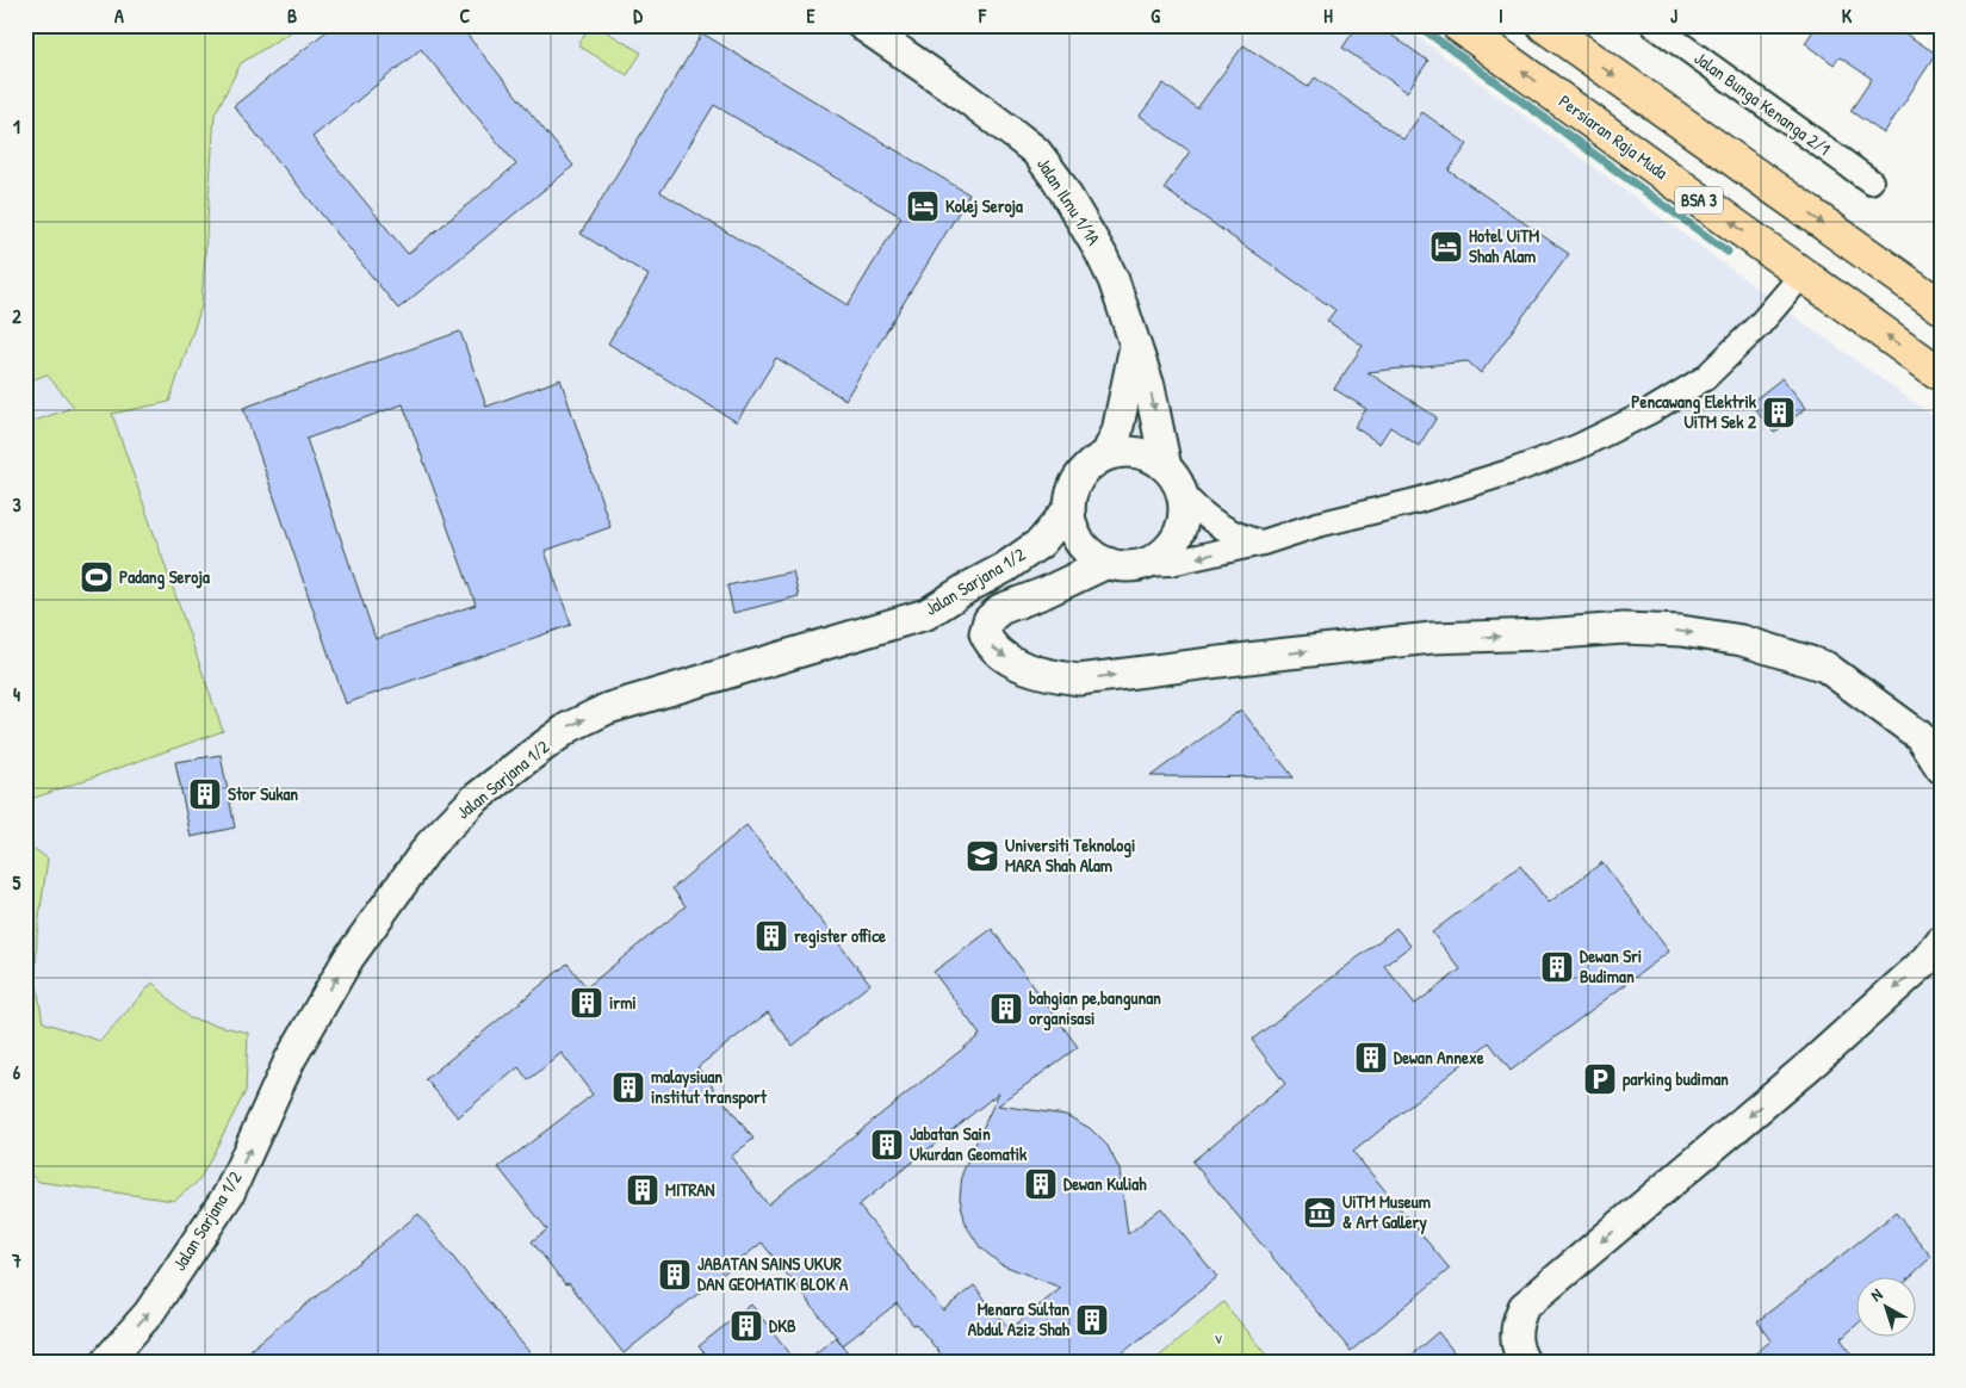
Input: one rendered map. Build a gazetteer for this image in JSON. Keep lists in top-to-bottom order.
{
  "streets": {
    "main road": ["Persiaran Raja Muda", "BSA 3"],
    "street": ["Jalan Bunga Kenanga 2/1", "Jalan Ilmu 1/1A", "Jalan Sarjana 1/2"]
  },
  "crossings": [
    ["Jalan Ilmu 1/1A", "Jalan Sarjana 1/2"]
  ],
  "parks": ["v"],
  "places": {
    "hotel": ["Kolej Seroja", "Hotel UiTM Shah Alam"],
    "building": [
      "Pencawang Elektrik UiTM Sek 2",
      "Stor Sukan",
      "register office",
      "Dewan Sri Budiman",
      "irmi",
      "bahgian pe,bangunan organisasi",
      "Dewan Annexe",
      "malaysiuan institut transport",
      "Jabatan Sain Ukurdan Geomatik",
      "Dewan Kuliah",
      "MITRAN",
      "JABATAN SAINS UKUR DAN GEOMATIK BLOK A",
      "Menara Sultan Abdul Aziz Shah",
      "DKB"
    ],
    "sports": ["Padang Seroja"],
    "school or university": ["Universiti Teknologi MARA Shah Alam"],
    "parking": ["parking budiman"],
    "museum": ["UiTM Museum & Art Gallery"]
  },
  "north": "top left",
  "grid": {
    "columns": [
      "A",
      "B",
      "C",
      "D",
      "E",
      "F",
      "G",
      "H",
      "I",
      "J",
      "K"
    ],
    "rows": [
      "1",
      "2",
      "3",
      "4",
      "5",
      "6",
      "7"
    ]
  }
}
